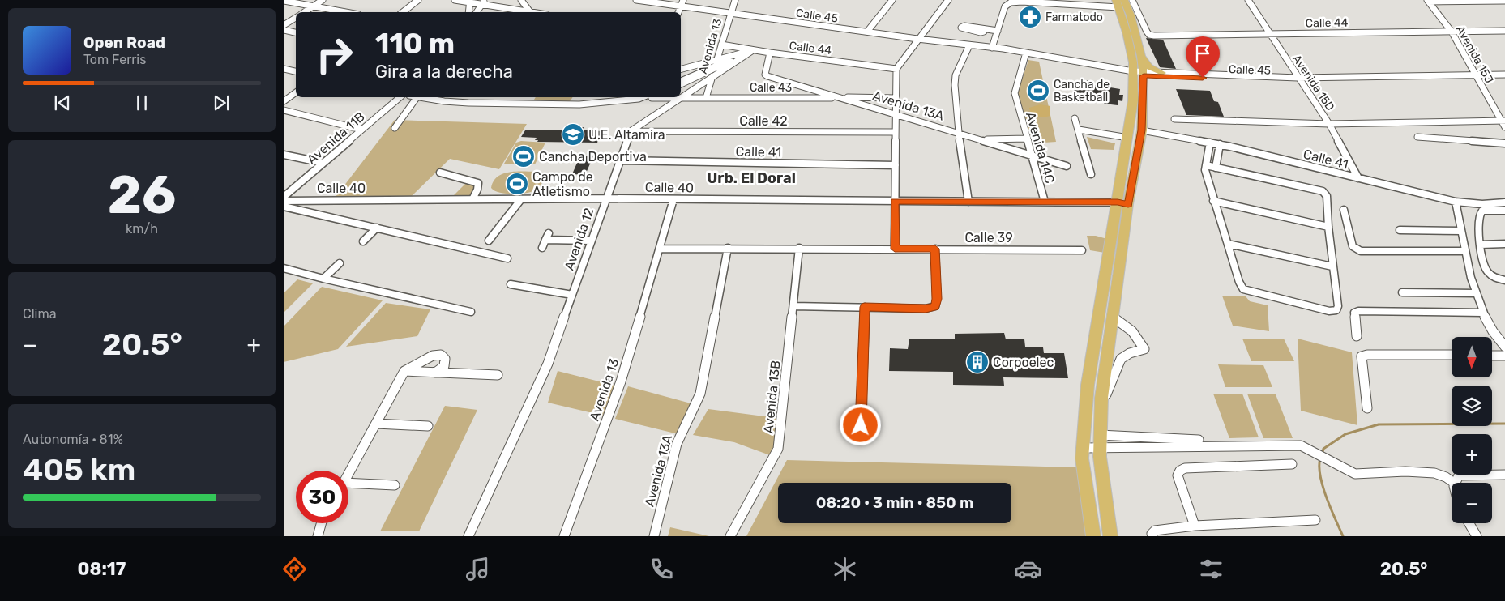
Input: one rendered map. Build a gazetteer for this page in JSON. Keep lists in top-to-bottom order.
{
  "streets": {
    "street": [
      "Calle 45",
      "Calle 44",
      "Avenida 13",
      "Avenida 15J",
      "Avenida 15D",
      "Calle 43",
      "Avenida 13A",
      "Calle 42",
      "Avenida 11B",
      "Avenida 14C",
      "Calle 41",
      "Calle 40",
      "Calle 39",
      "Avenida 12",
      "Avenida 13B"
    ]
  },
  "crossings": [
    ["Calle 45", "Avenida 13"],
    ["Calle 45", "Avenida 15J"],
    ["Calle 45", "Avenida 15D"],
    ["Calle 45", "Avenida 14C"],
    ["Calle 44", "Avenida 13"],
    ["Calle 44", "Avenida 15J"],
    ["Calle 44", "Avenida 15D"],
    ["Calle 44", "Avenida 13A"],
    ["Avenida 13", "Calle 43"],
    ["Avenida 13", "Calle 40"],
    ["Avenida 15D", "Calle 41"],
    ["Calle 42", "Avenida 12"],
    ["Avenida 14C", "Calle 40"],
    ["Calle 41", "Avenida 12"],
    ["Calle 40", "Avenida 12"]
  ],
  "districts": ["Urb. El Doral"],
  "places": {
    "pharmacy": ["Farmatodo"],
    "sports": ["Cancha de Basketball", "Cancha Deportiva", "Campo de Atletismo"],
    "school or university": ["U.E. Altamira"],
    "building": ["Corpoelec"]
  },
  "north": "bottom",
  "page": {
    "turn": ["110 m", "Gira a la derecha"],
    "song": ["Open Road", "Tom Ferris"],
    "tile": [
      ["26", "km/h"],
      "Clima",
      ["Autonomía · 81%", "405 km"]
    ],
    "heat": ["−", "20.5°", "+"],
    "map_buttons": ["+", "−"],
    "limit": "30",
    "trip": "08:20 · 3 min · 850 m",
    "tabs": ["08:17", "20.5°"]
  }
}
